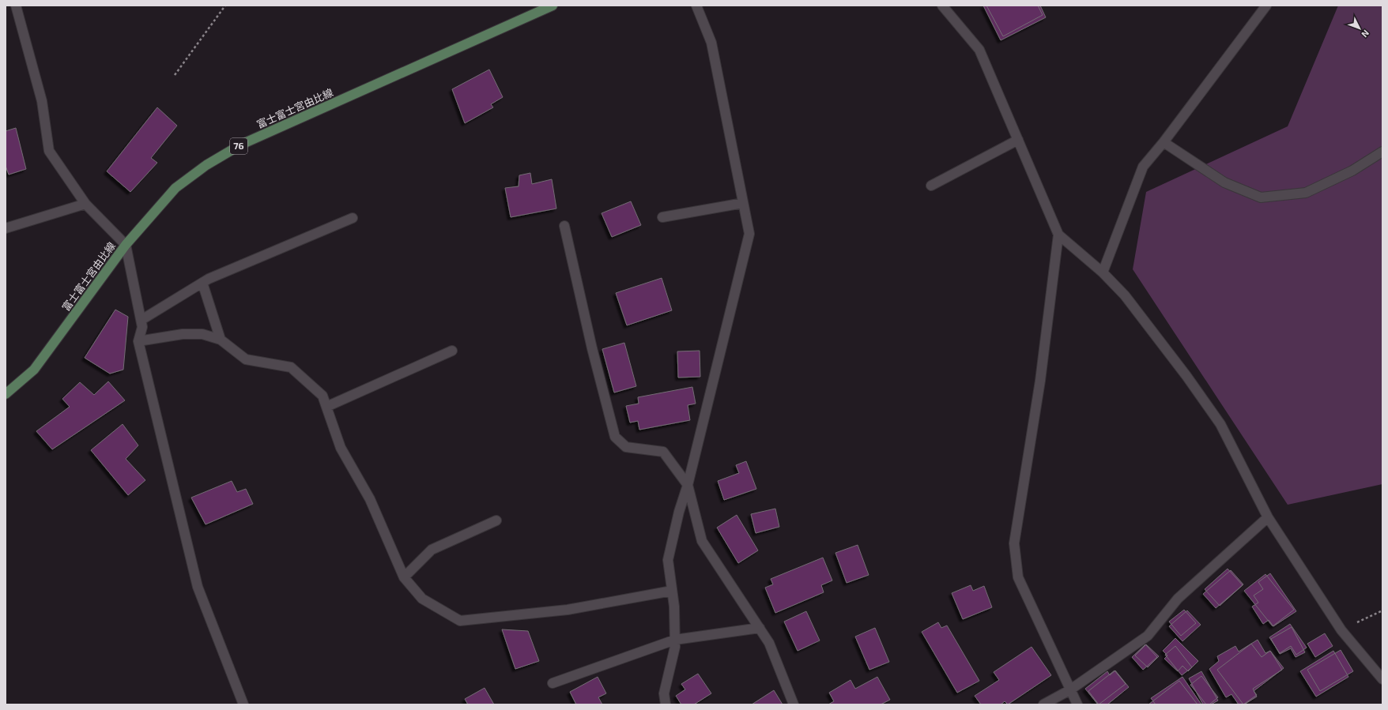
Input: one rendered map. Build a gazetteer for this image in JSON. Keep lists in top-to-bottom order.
{
  "streets": {
    "main road": ["富士富士宮由比線", "76"]
  },
  "north": "bottom right"
}
